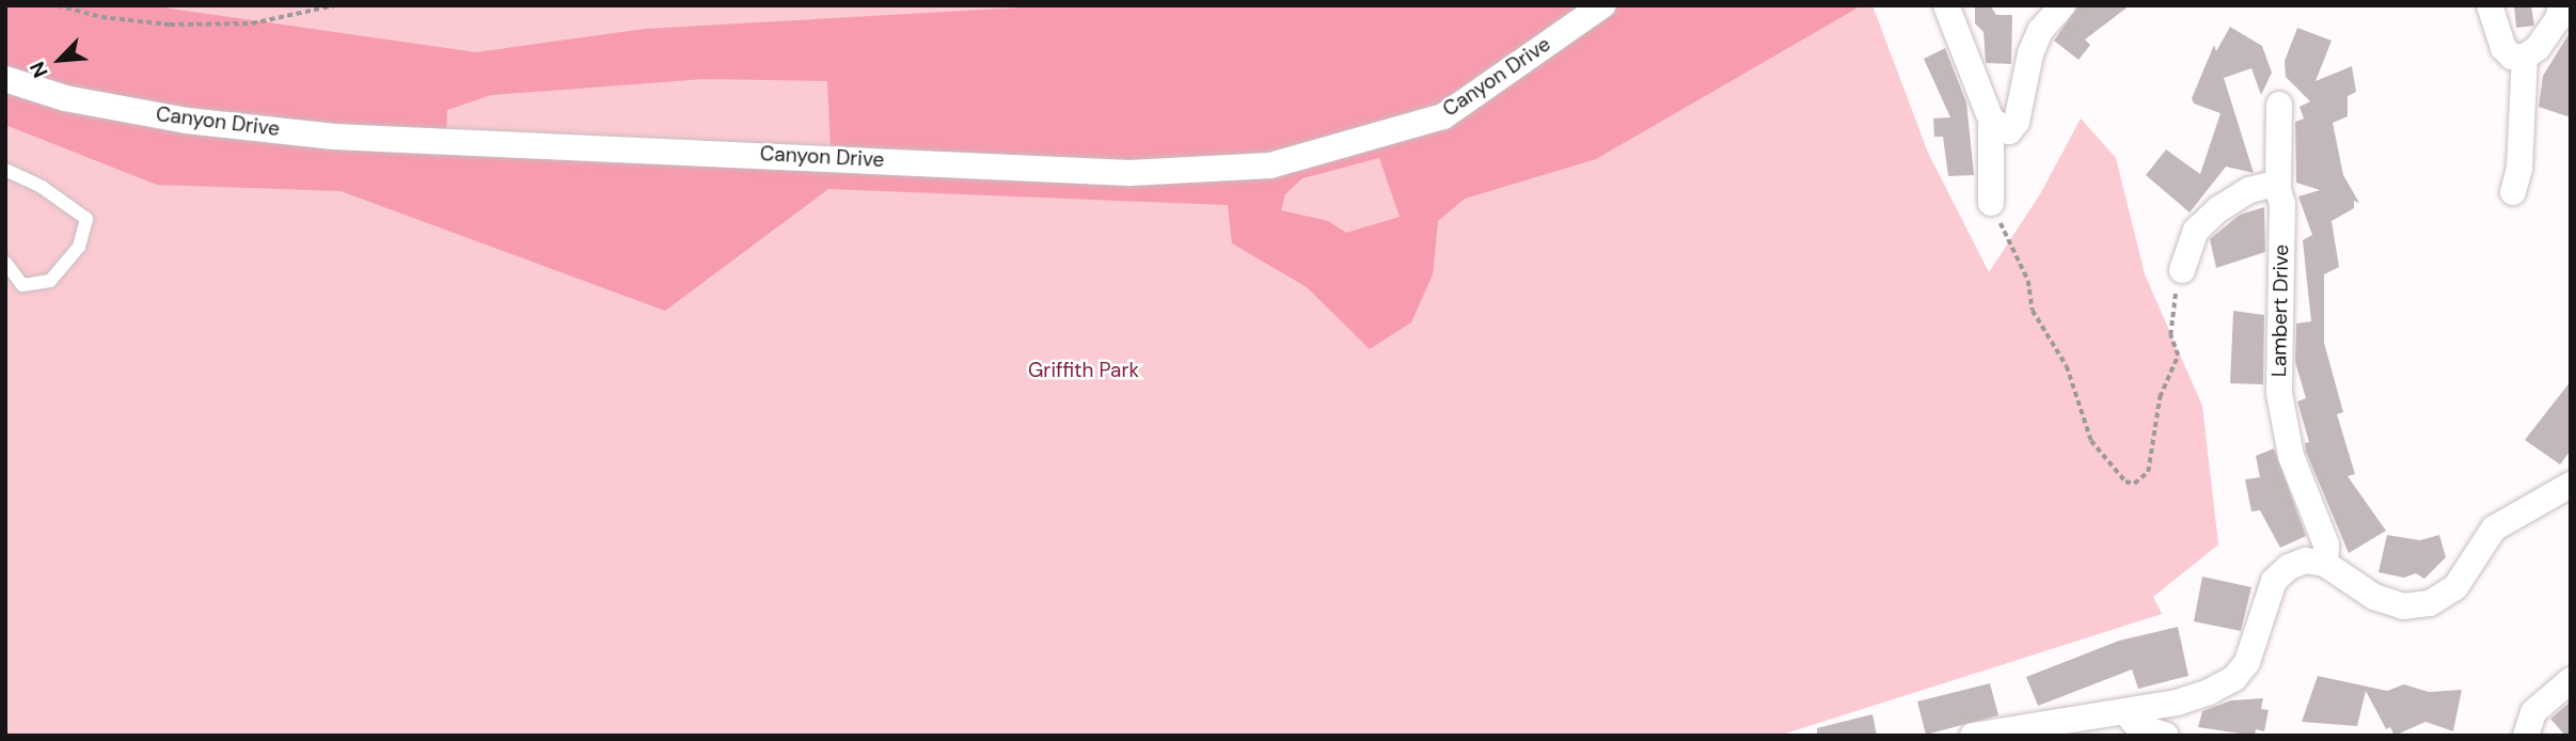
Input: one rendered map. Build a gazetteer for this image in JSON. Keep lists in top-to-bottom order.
{
  "streets": {
    "street": ["Canyon Drive", "Lambert Drive"]
  },
  "parks": ["Griffith Park"],
  "north": "bottom left"
}
